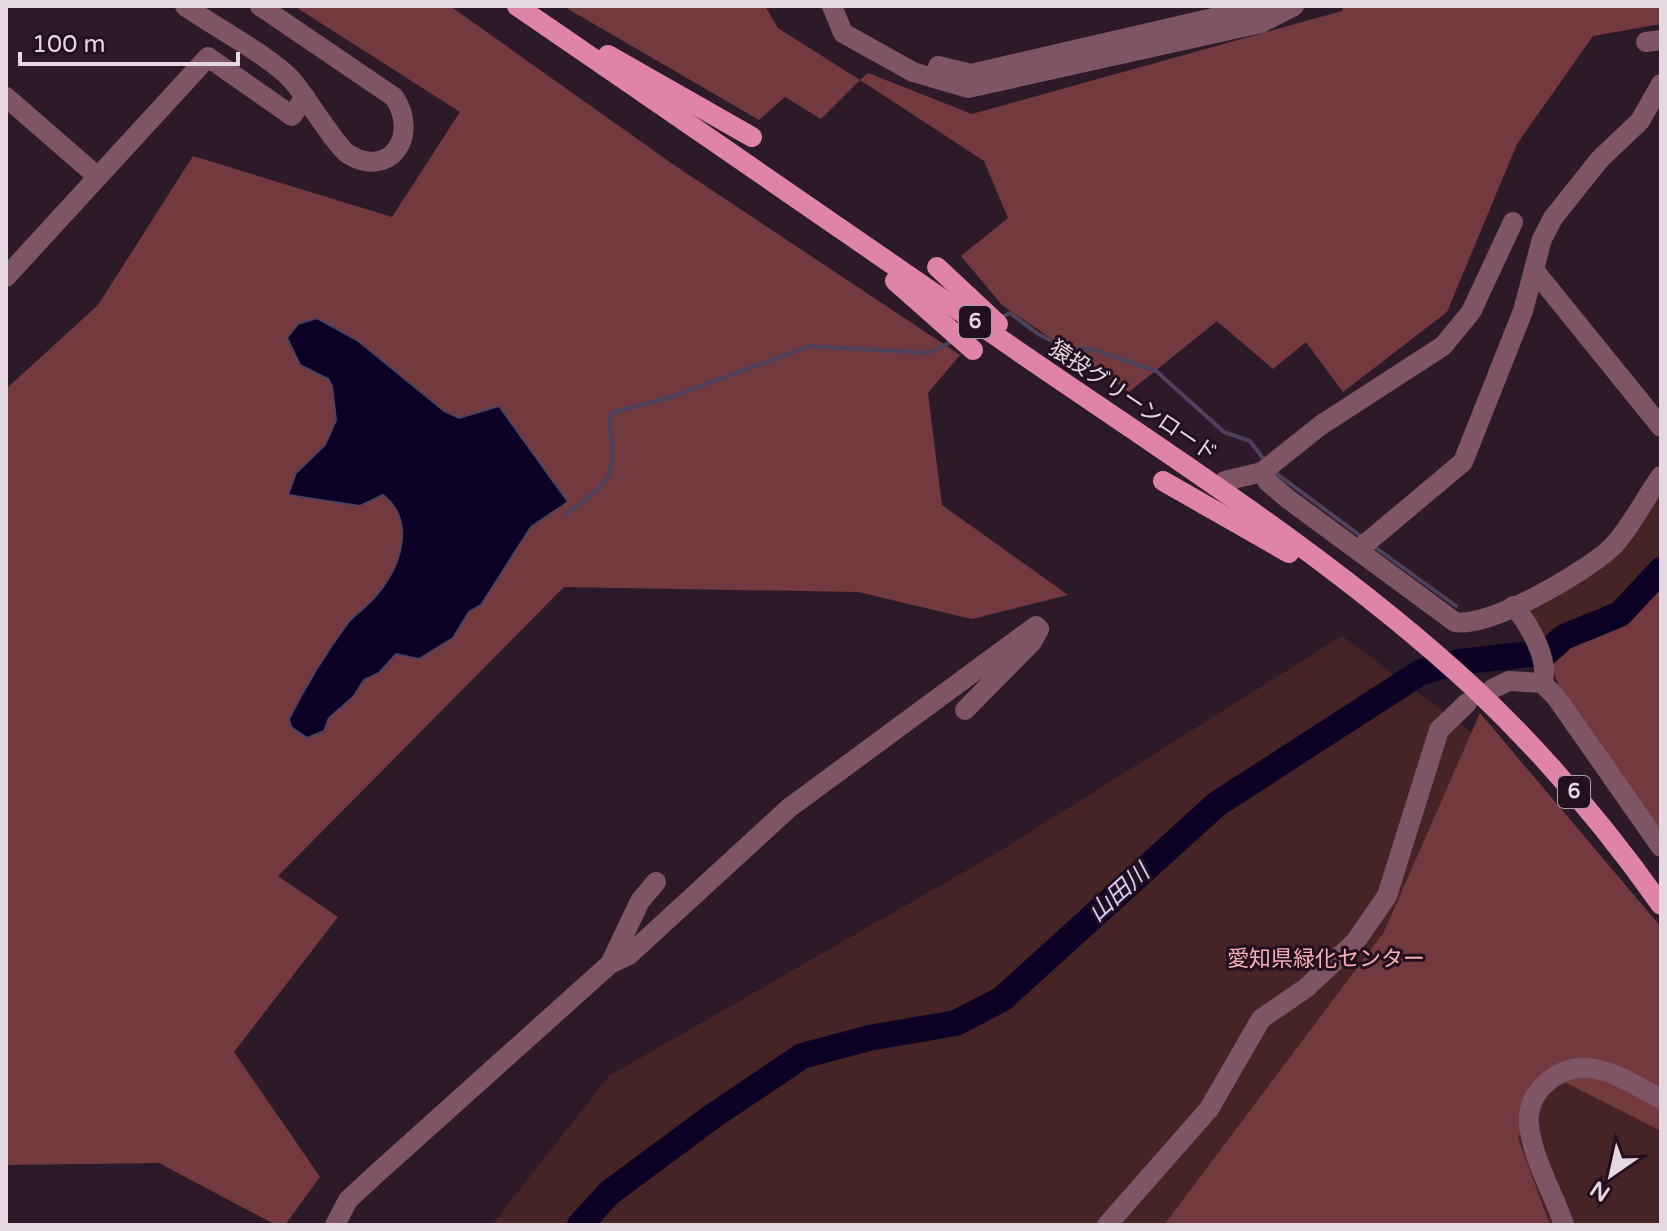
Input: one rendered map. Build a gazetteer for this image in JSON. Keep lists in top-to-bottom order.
{
  "streets": {
    "main road": ["6", "猿投グリーンロード"]
  },
  "water": ["山田川"],
  "parks": ["愛知県緑化センター"],
  "scale_bar": "100 m",
  "north": "bottom left"
}
